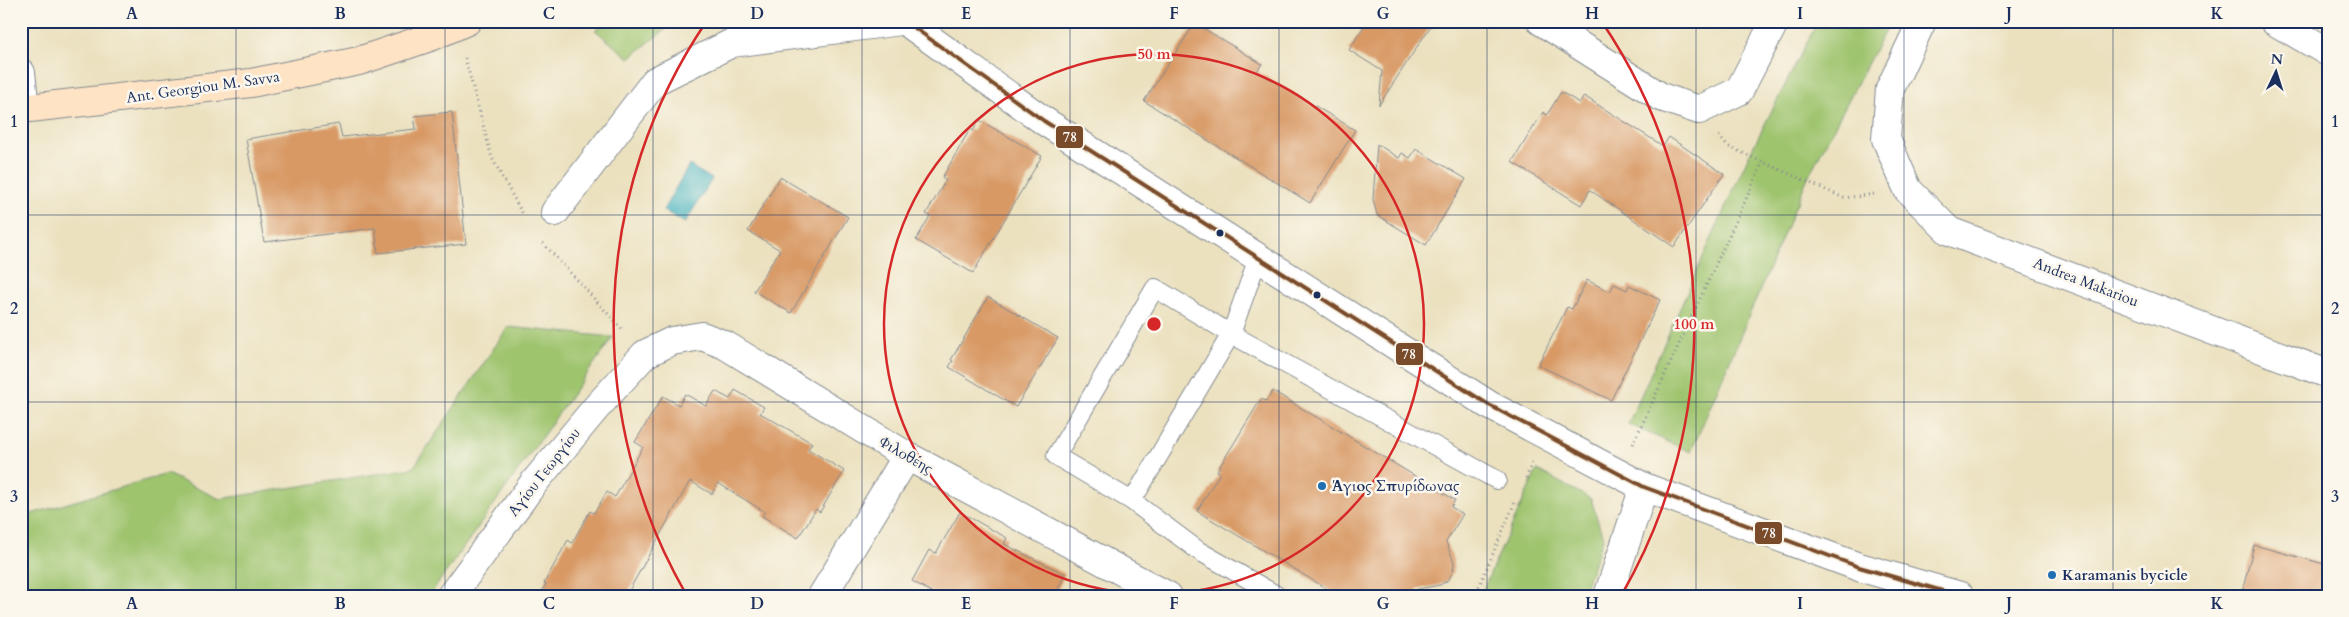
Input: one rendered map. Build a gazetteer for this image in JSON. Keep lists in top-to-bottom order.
{
  "streets": {
    "main road": ["Ant. Georgiou M. Savva"],
    "street": ["Andrea Makariou", "Φιλοθέης", "Αγίου Γεωργίου"]
  },
  "crossings": [
    ["Φιλοθέης", "Αγίου Γεωργίου"]
  ],
  "places": ["Άγιος Σπυρίδωνας", "Karamanis bycicle"],
  "lines": ["transit line 78"],
  "north": "top",
  "grid": {
    "columns": [
      "A",
      "B",
      "C",
      "D",
      "E",
      "F",
      "G",
      "H",
      "I",
      "J",
      "K"
    ],
    "rows": ["1", "2", "3"]
  },
  "rings": ["50 m", "100 m"]
}
